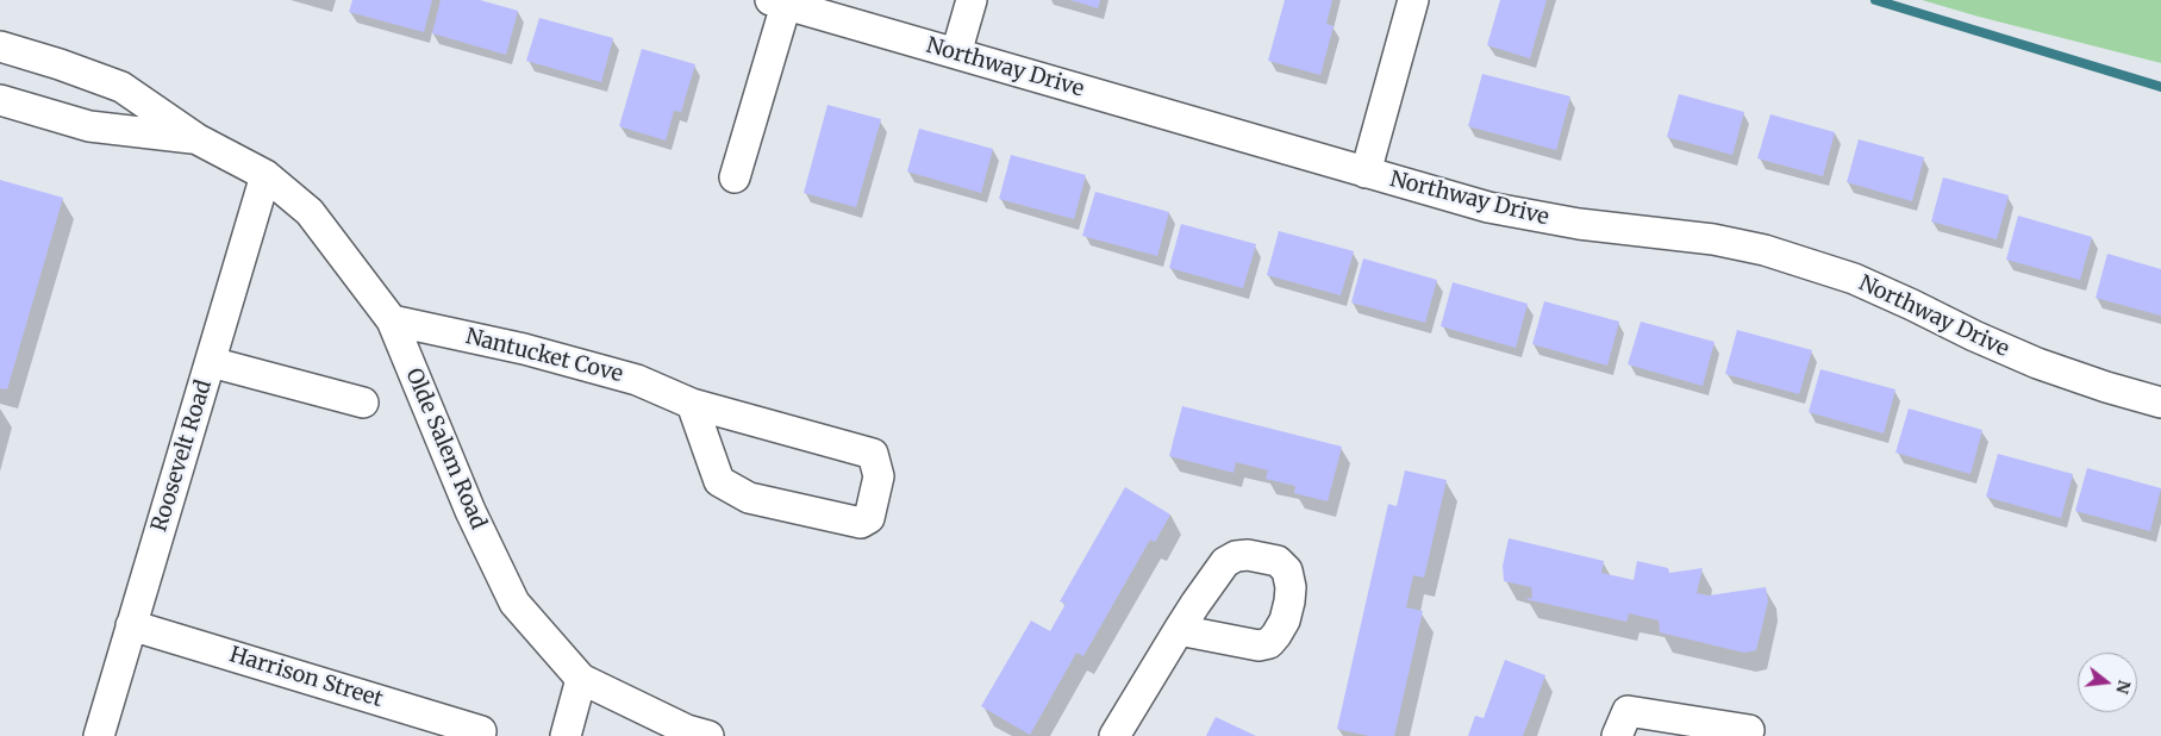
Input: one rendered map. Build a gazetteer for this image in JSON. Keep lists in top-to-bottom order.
{
  "streets": {
    "street": [
      "Northway Drive",
      "Nantucket Cove",
      "Olde Salem Road",
      "Roosevelt Road",
      "Harrison Street"
    ]
  },
  "crossings": [
    ["Nantucket Cove", "Olde Salem Road"],
    ["Olde Salem Road", "Roosevelt Road"],
    ["Roosevelt Road", "Harrison Street"]
  ],
  "north": "right"
}
